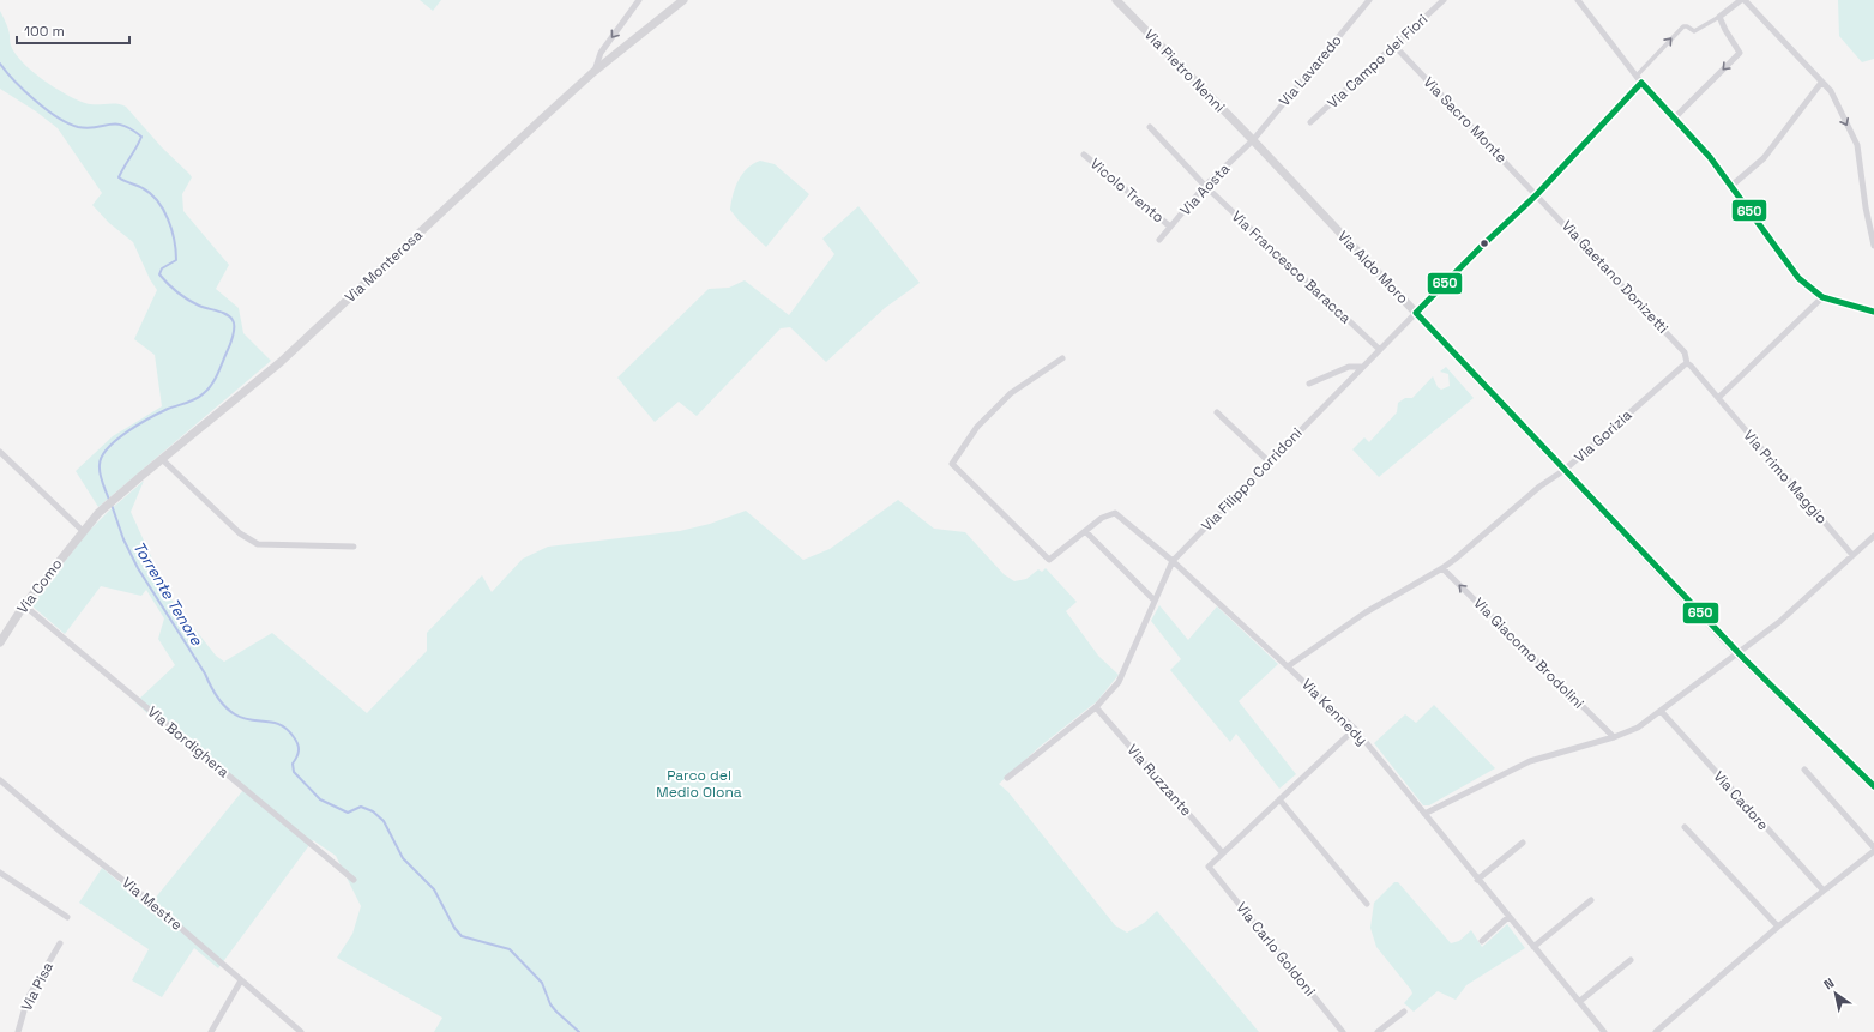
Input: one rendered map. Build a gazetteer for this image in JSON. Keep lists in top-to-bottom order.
{
  "streets": {
    "main road": [
      "Via Pietro Nenni",
      "Via Monterosa",
      "Via Aldo Moro",
      "Via Como"
    ],
    "street": [
      "Via Campo dei Fiori",
      "Via Lavaredo",
      "Via Sacro Monte",
      "Via Aosta",
      "Vicolo Trento",
      "Via Francesco Baracca",
      "Via Gaetano Donizetti",
      "Via Gorizia",
      "Via Primo Maggio",
      "Via Filippo Corridoni",
      "Via Giacomo Brodolini",
      "Via Kennedy",
      "Via Bordighera",
      "Via Ruzzante",
      "Via Cadore",
      "Via Mestre",
      "Via Carlo Goldoni",
      "Via Pisa"
    ]
  },
  "crossings": [
    ["Via Campo dei Fiori", "Via Sacro Monte"],
    ["Via Pietro Nenni", "Via Lavaredo"],
    ["Via Pietro Nenni", "Via Aosta"],
    ["Via Pietro Nenni", "Via Aldo Moro"],
    ["Via Lavaredo", "Via Aosta"],
    ["Via Lavaredo", "Via Aldo Moro"],
    ["Via Sacro Monte", "Via Gaetano Donizetti"],
    ["Via Sacro Monte", "Via Filippo Corridoni"],
    ["Via Aosta", "Vicolo Trento"],
    ["Via Aosta", "Via Francesco Baracca"],
    ["Via Aosta", "Via Aldo Moro"],
    ["Via Monterosa", "Via Como"],
    ["Via Francesco Baracca", "Via Filippo Corridoni"],
    ["Via Aldo Moro", "Via Gorizia"],
    ["Via Aldo Moro", "Via Filippo Corridoni"],
    ["Via Gaetano Donizetti", "Via Gorizia"],
    ["Via Gaetano Donizetti", "Via Filippo Corridoni"],
    ["Via Gorizia", "Via Giacomo Brodolini"],
    ["Via Gorizia", "Via Kennedy"],
    ["Via Filippo Corridoni", "Via Kennedy"],
    ["Via Filippo Corridoni", "Via Ruzzante"],
    ["Via Como", "Via Bordighera"],
    ["Via Ruzzante", "Via Carlo Goldoni"]
  ],
  "one_way": ["Via Giacomo Brodolini"],
  "water": ["Torrente Tenore"],
  "parks": ["Parco del Medio Olona"],
  "lines": ["transit line 650"],
  "scale_bar": "100 m",
  "north": "top left"
}
